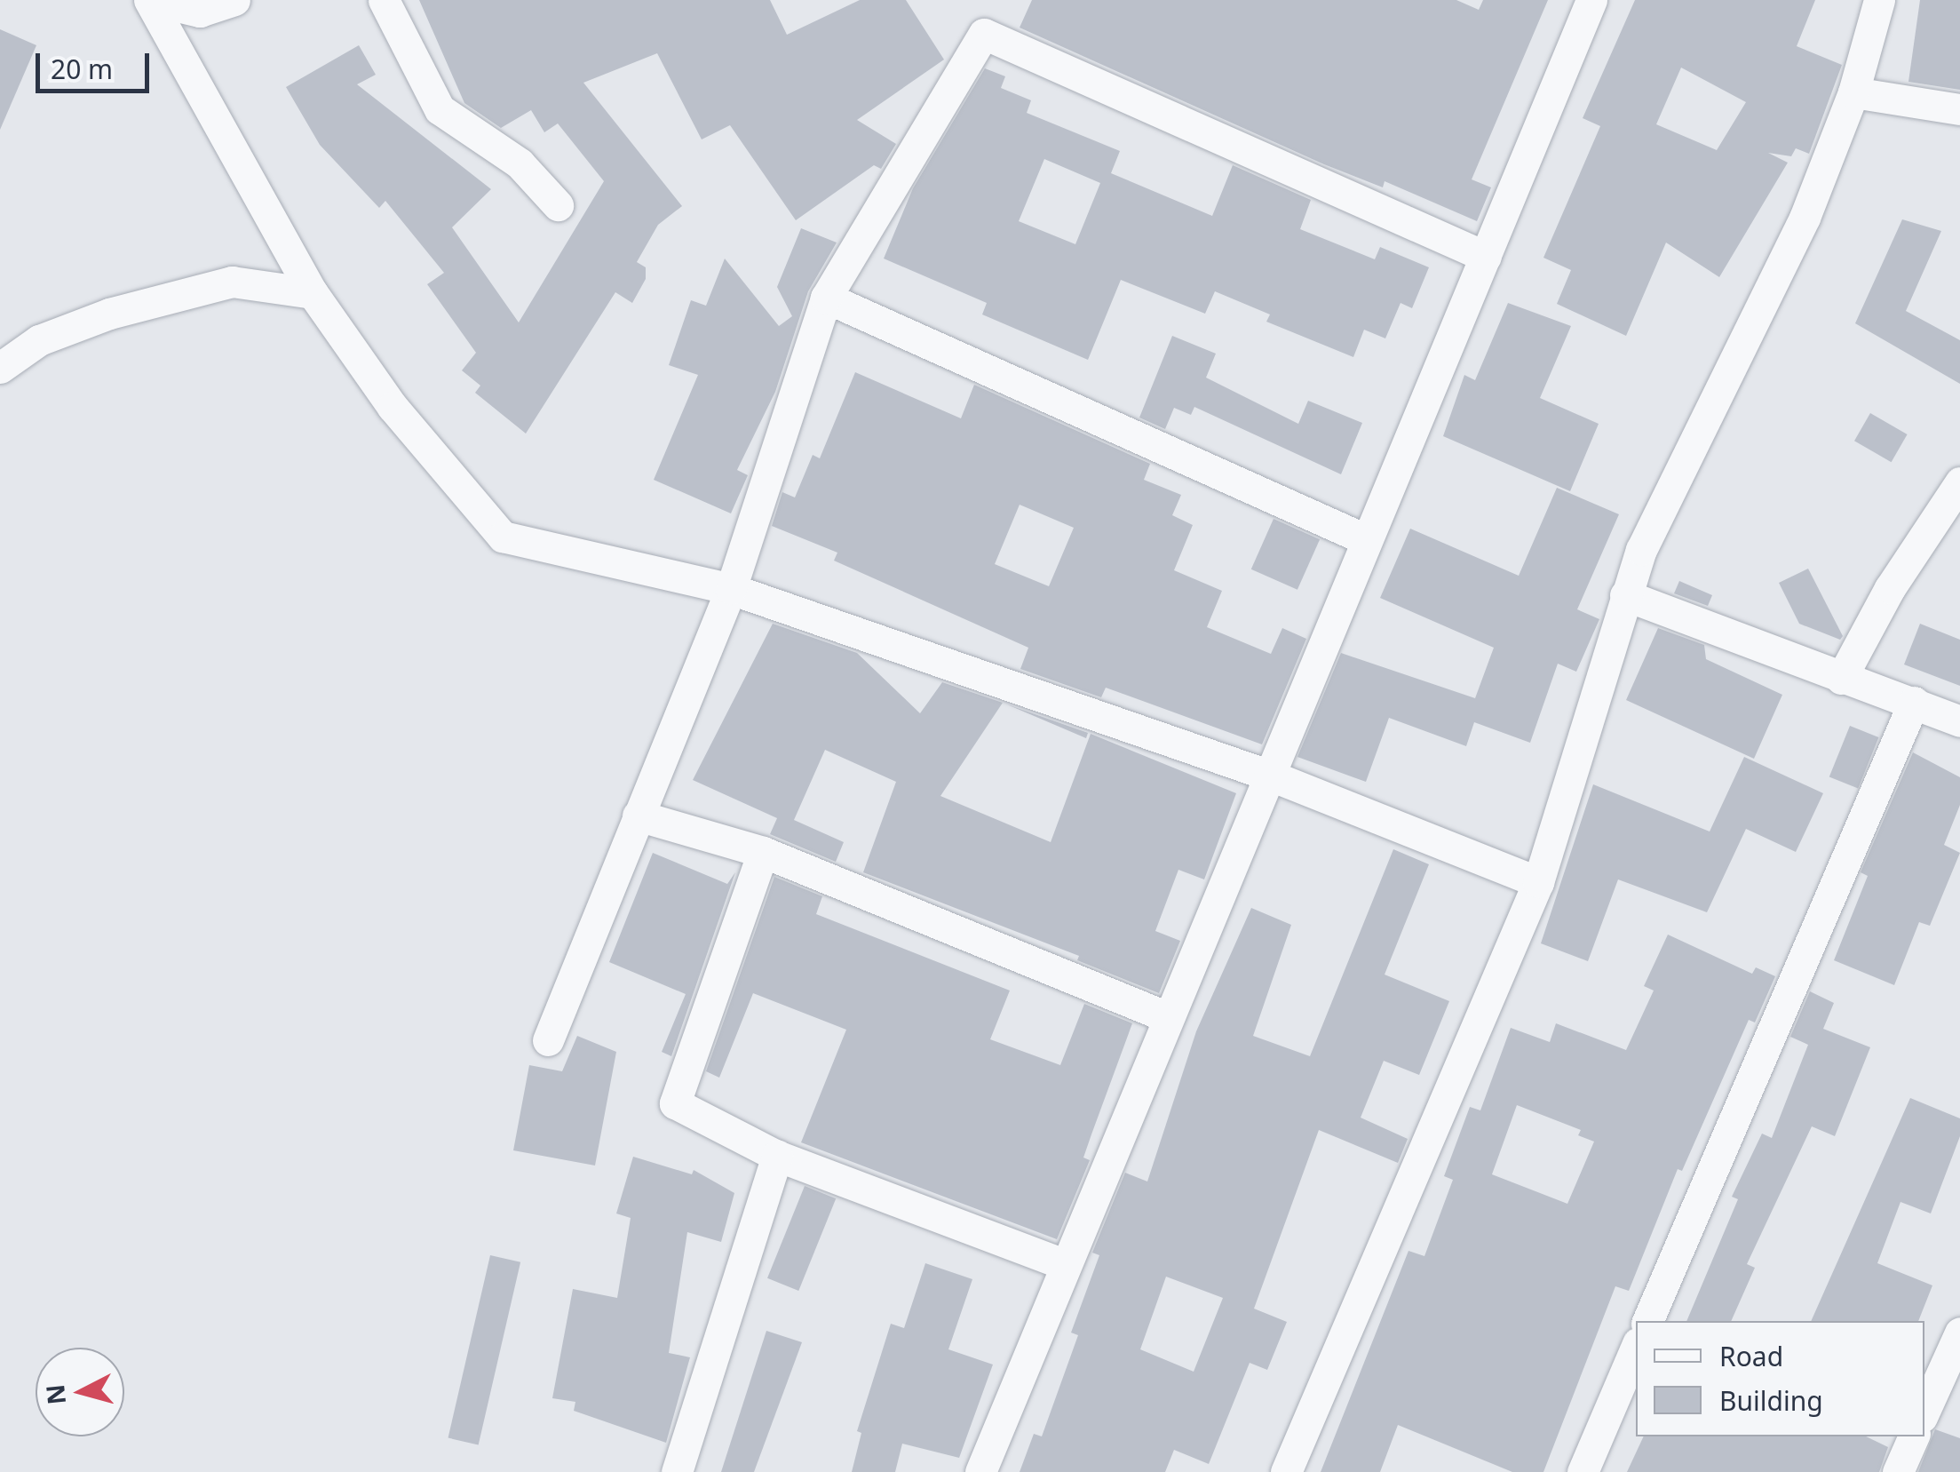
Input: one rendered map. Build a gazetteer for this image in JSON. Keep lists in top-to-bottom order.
{
  "legend": ["Road", "Building"],
  "scale_bar": "20 m",
  "north": "left"
}
